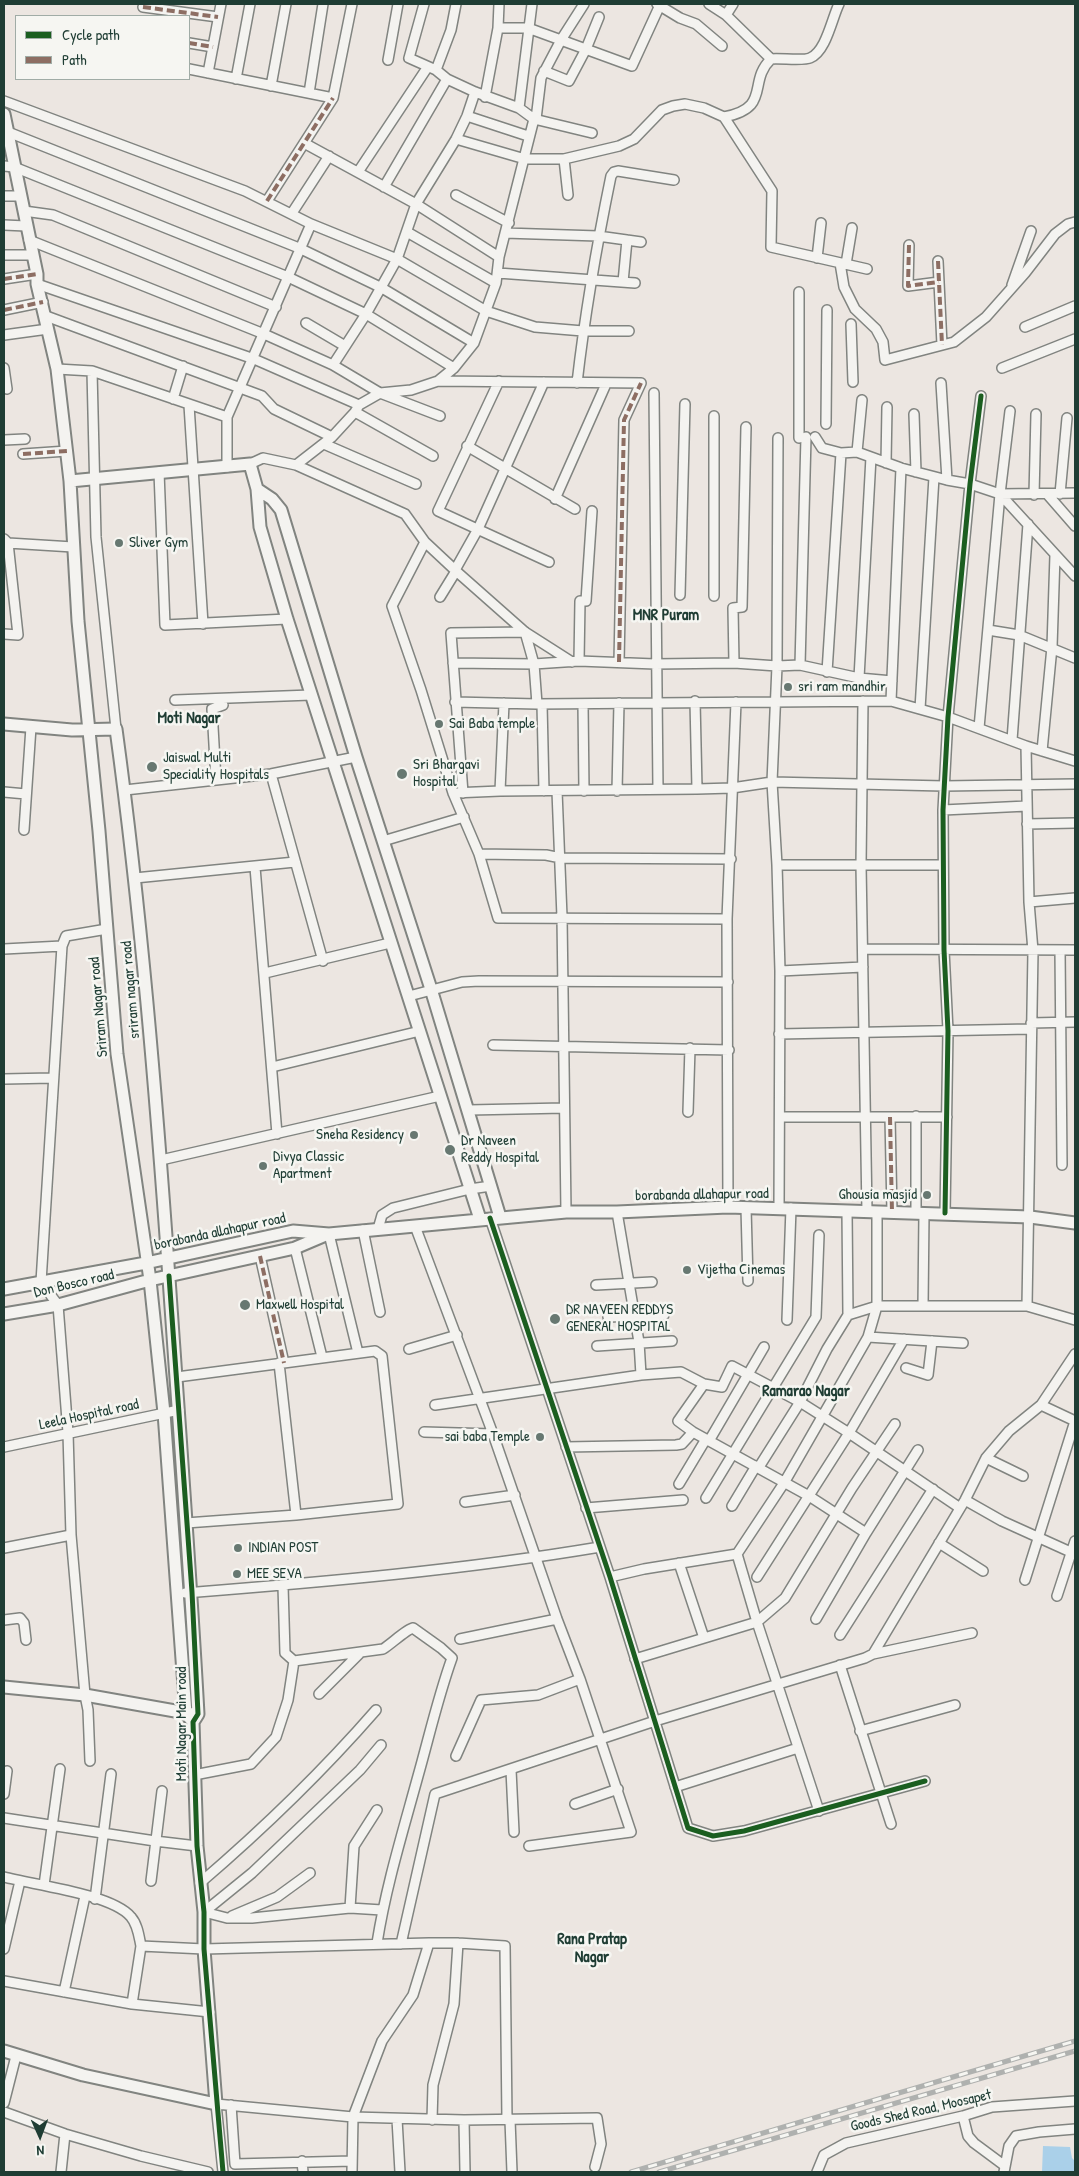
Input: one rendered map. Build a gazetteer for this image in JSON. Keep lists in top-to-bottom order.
{
  "streets": {
    "street": [
      "sriram nagar road",
      "Sriram Nagar road",
      "borabanda allahapur road",
      "Don Bosco road",
      "Leela Hospital road",
      "Moti Nagar Main road",
      "Goods Shed Road, Moosapet"
    ]
  },
  "crossings": [
    ["sriram nagar road", "borabanda allahapur road"],
    ["sriram nagar road", "Moti Nagar Main road"],
    ["Sriram Nagar road", "borabanda allahapur road"],
    ["Sriram Nagar road", "Don Bosco road"],
    ["Sriram Nagar road", "Moti Nagar Main road"],
    ["borabanda allahapur road", "Don Bosco road"],
    ["borabanda allahapur road", "Moti Nagar Main road"],
    ["Don Bosco road", "Moti Nagar Main road"],
    ["Leela Hospital road", "Moti Nagar Main road"]
  ],
  "districts": [
    "MNR Puram",
    "Moti Nagar",
    "Ramarao Nagar",
    "Rana Pratap Nagar"
  ],
  "places": [
    "Sliver Gym",
    "sri ram mandhir",
    "Sai Baba temple",
    "Jaiswal Multi Speciality Hospitals",
    "Sri Bhargavi Hospital",
    "Sneha Residency",
    "Dr Naveen Reddy Hospital",
    "Divya Classic Apartment",
    "Ghousia masjid",
    "Vijetha Cinemas",
    "Maxwell Hospital",
    "DR NAVEEN REDDYS GENERAL HOSPITAL",
    "sai baba Temple",
    "INDIAN POST",
    "MEE SEVA"
  ],
  "legend": ["Cycle path", "Path"],
  "north": "bottom"
}
